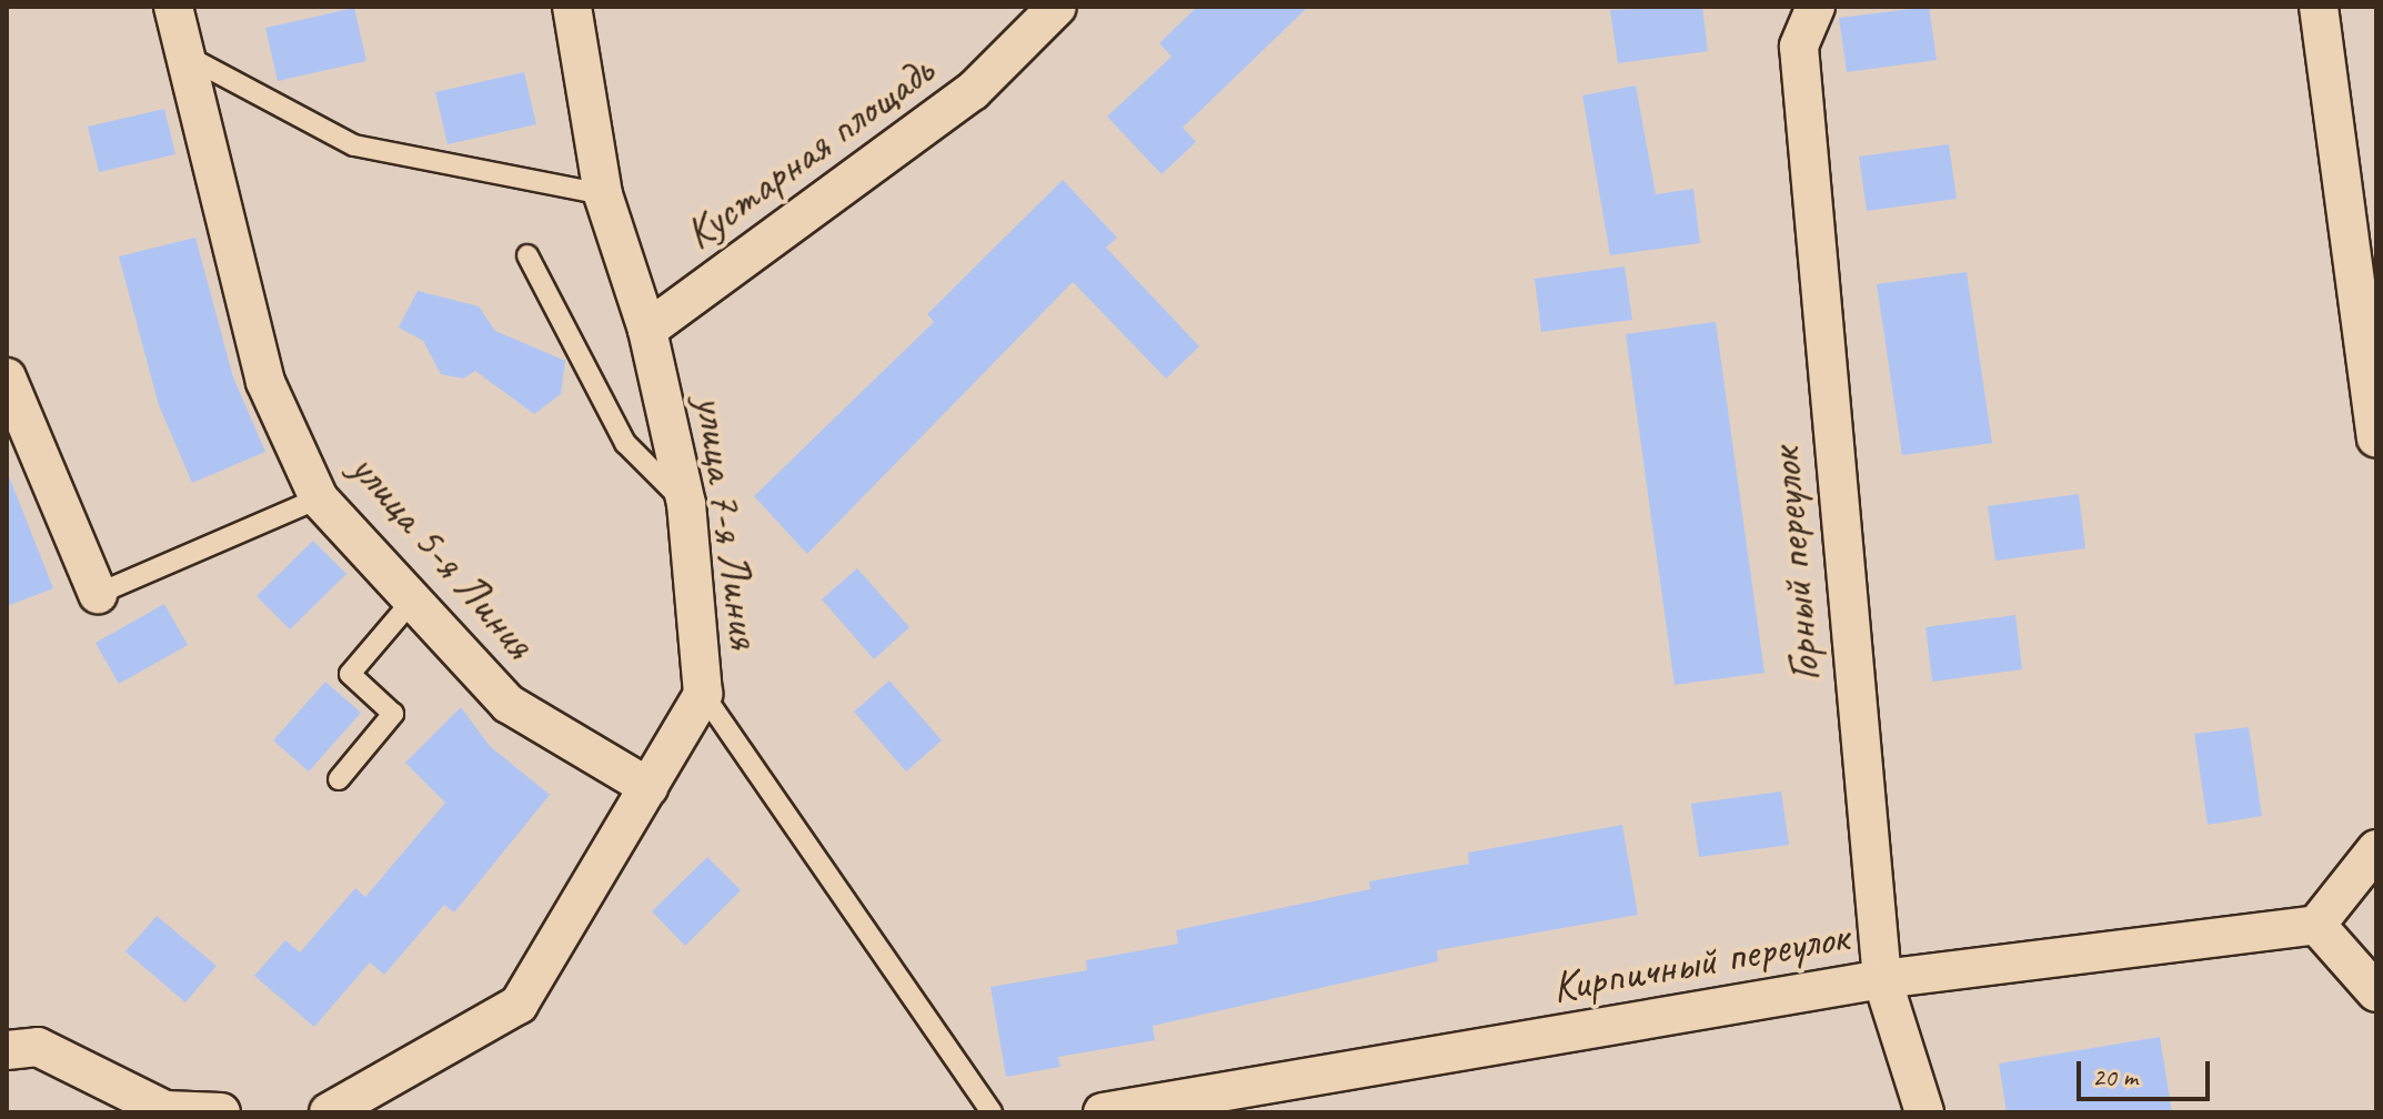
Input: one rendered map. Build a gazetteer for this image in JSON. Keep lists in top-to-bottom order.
{
  "streets": {
    "street": [
      "Кустарная площадь",
      "улица 7-я Линия",
      "улица 5-я Линия",
      "Горный переулок",
      "Кирпичный переулок"
    ]
  },
  "crossings": [
    ["Кустарная площадь", "улица 7-я Линия"],
    ["улица 7-я Линия", "улица 5-я Линия"],
    ["Горный переулок", "Кирпичный переулок"]
  ],
  "scale_bar": "20 m"
}
